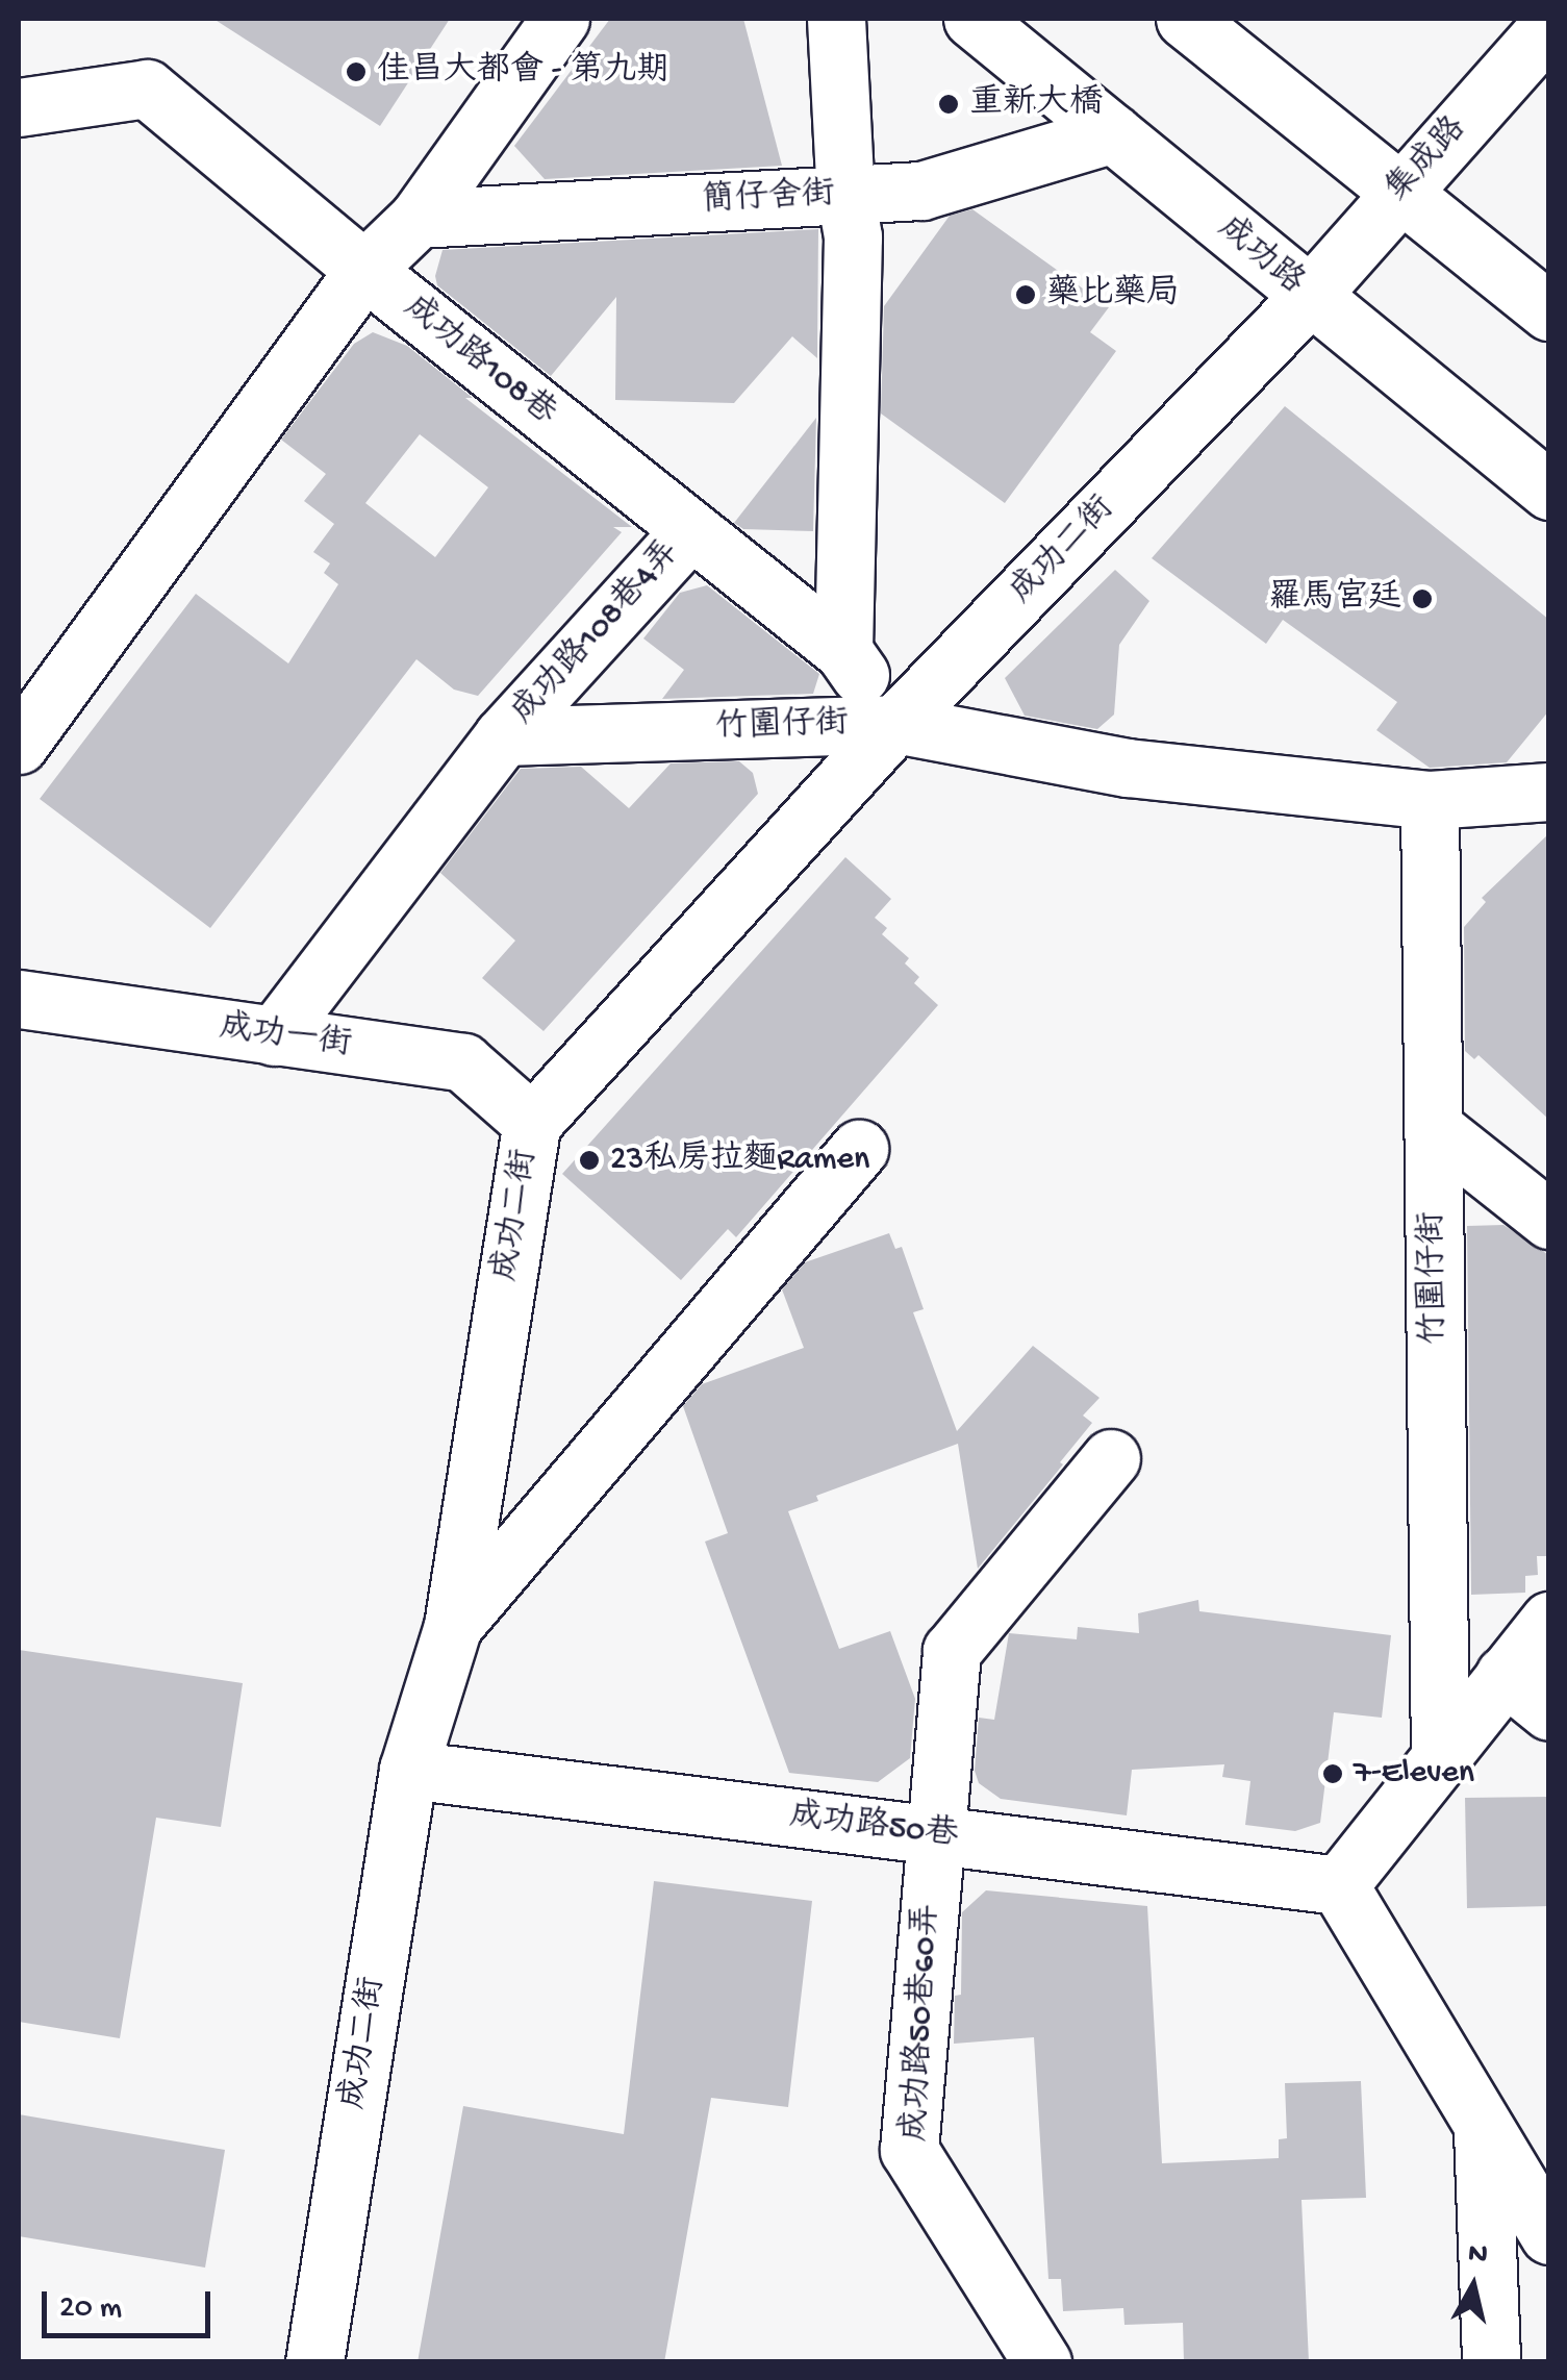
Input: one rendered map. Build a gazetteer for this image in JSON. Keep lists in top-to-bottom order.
{
  "streets": {
    "street": [
      "集成路",
      "簡仔舍街",
      "成功路",
      "成功路108巷",
      "成功二街",
      "成功路108巷4弄",
      "竹圍仔街",
      "成功一街",
      "成功路50巷",
      "成功路50巷60弄"
    ]
  },
  "crossings": [
    ["集成路", "成功路"],
    ["集成路", "成功二街"],
    ["簡仔舍街", "成功路"],
    ["成功路", "成功二街"],
    ["成功路108巷", "成功二街"],
    ["成功路108巷", "成功路108巷4弄"],
    ["成功路108巷", "竹圍仔街"],
    ["成功二街", "竹圍仔街"],
    ["成功二街", "成功一街"],
    ["成功二街", "成功路50巷"],
    ["成功路108巷4弄", "竹圍仔街"],
    ["成功路108巷4弄", "成功一街"],
    ["成功路50巷", "成功路50巷60弄"]
  ],
  "places": [
    "佳昌大都會 - 第九期",
    "重新大橋",
    "藥比藥局",
    "羅馬宮廷",
    "23私房拉麵Ramen",
    "7-Eleven"
  ],
  "scale_bar": "20 m",
  "north": "top"
}
